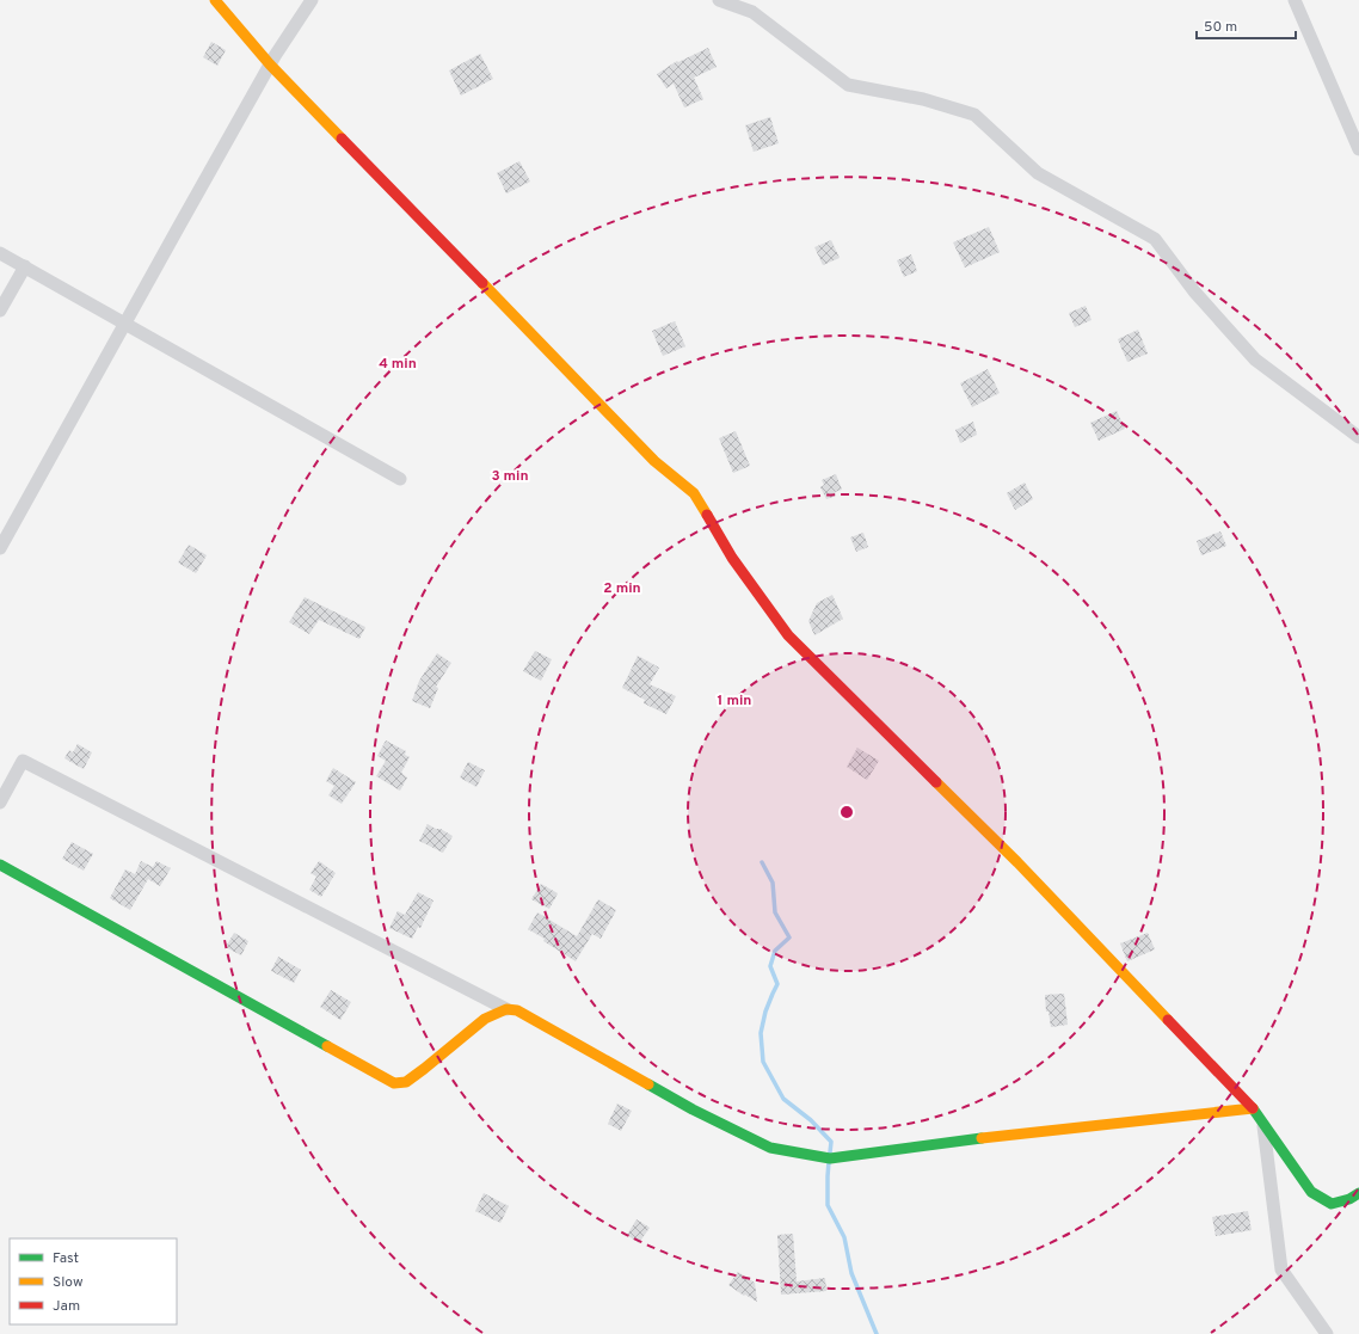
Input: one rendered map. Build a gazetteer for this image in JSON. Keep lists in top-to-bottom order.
{
  "legend": ["Fast", "Slow", "Jam"],
  "scale_bar": "50 m",
  "rings": [
    "4 min",
    "3 min",
    "2 min",
    "1 min"
  ]
}
